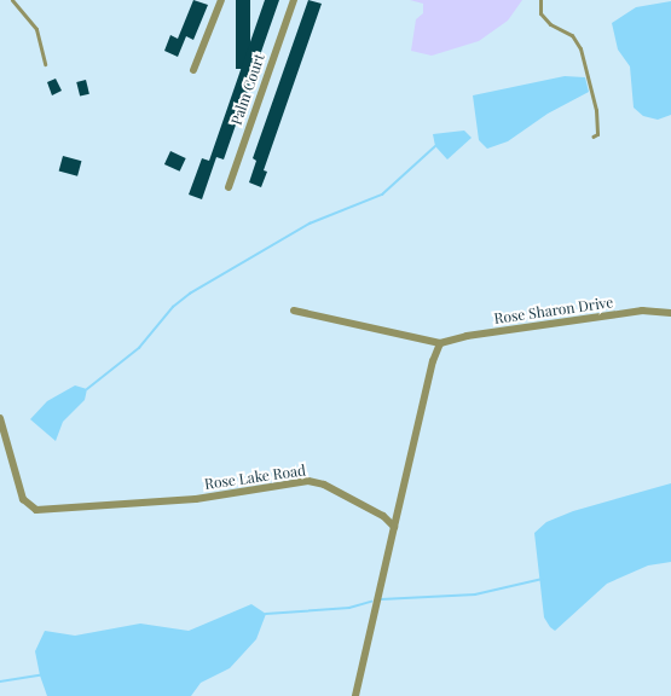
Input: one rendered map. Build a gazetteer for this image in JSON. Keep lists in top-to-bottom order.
{
  "streets": {
    "street": ["Palm Court", "Rose Sharon Drive", "Rose Lake Road"]
  }
}
